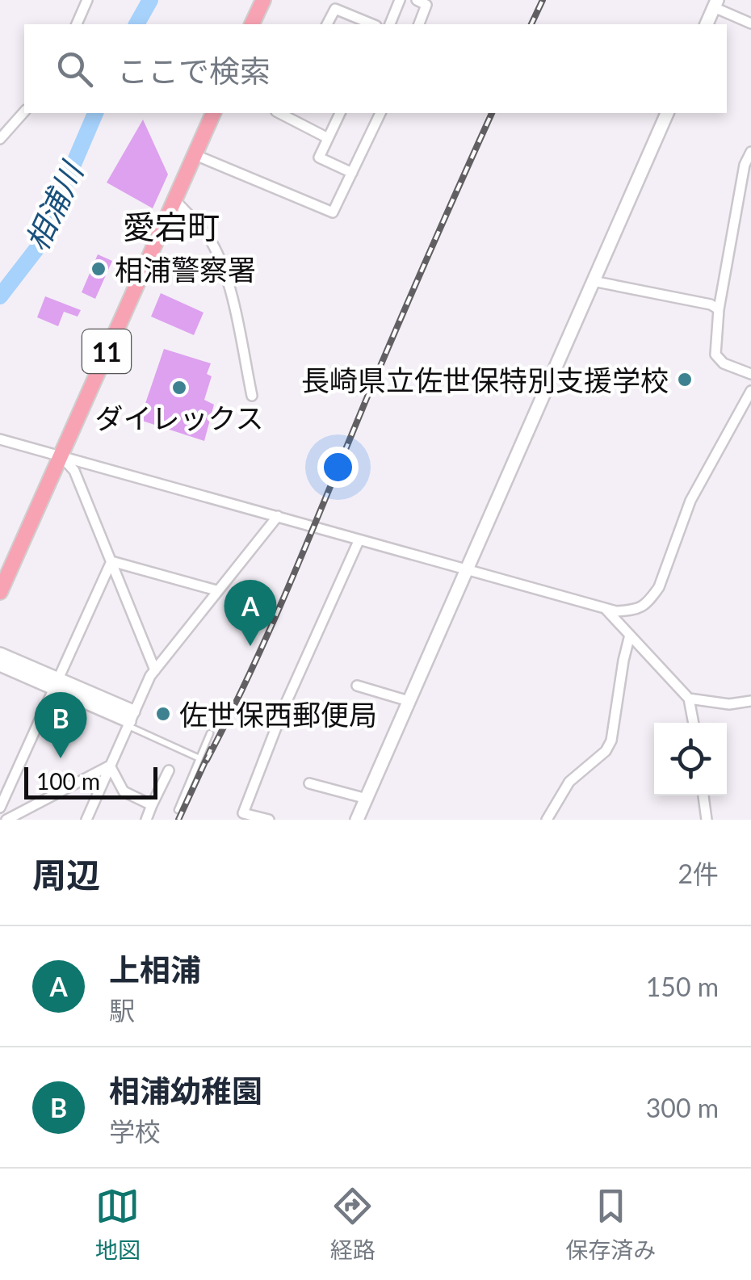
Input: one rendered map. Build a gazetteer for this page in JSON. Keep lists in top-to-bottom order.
{
  "streets": {
    "main road": ["11"]
  },
  "districts": ["愛宕町"],
  "water": ["相浦川"],
  "places": [
    "相浦警察署",
    "長崎県立佐世保特別支援学校",
    "ダイレックス",
    "佐世保西郵便局"
  ],
  "scale_bar": "100 m",
  "page": {
    "search": "ここで検索",
    "pins": ["A", "B"],
    "scale": "100 m",
    "heading": ["周辺", "2件"],
    "list": [
      {
        "mark": "A",
        "name": "上相浦",
        "note": "駅",
        "value": "150 m"
      },
      {
        "mark": "B",
        "name": "相浦幼稚園",
        "note": "学校",
        "value": "300 m"
      }
    ],
    "nav": ["地図", "経路", "保存済み"]
  }
}
